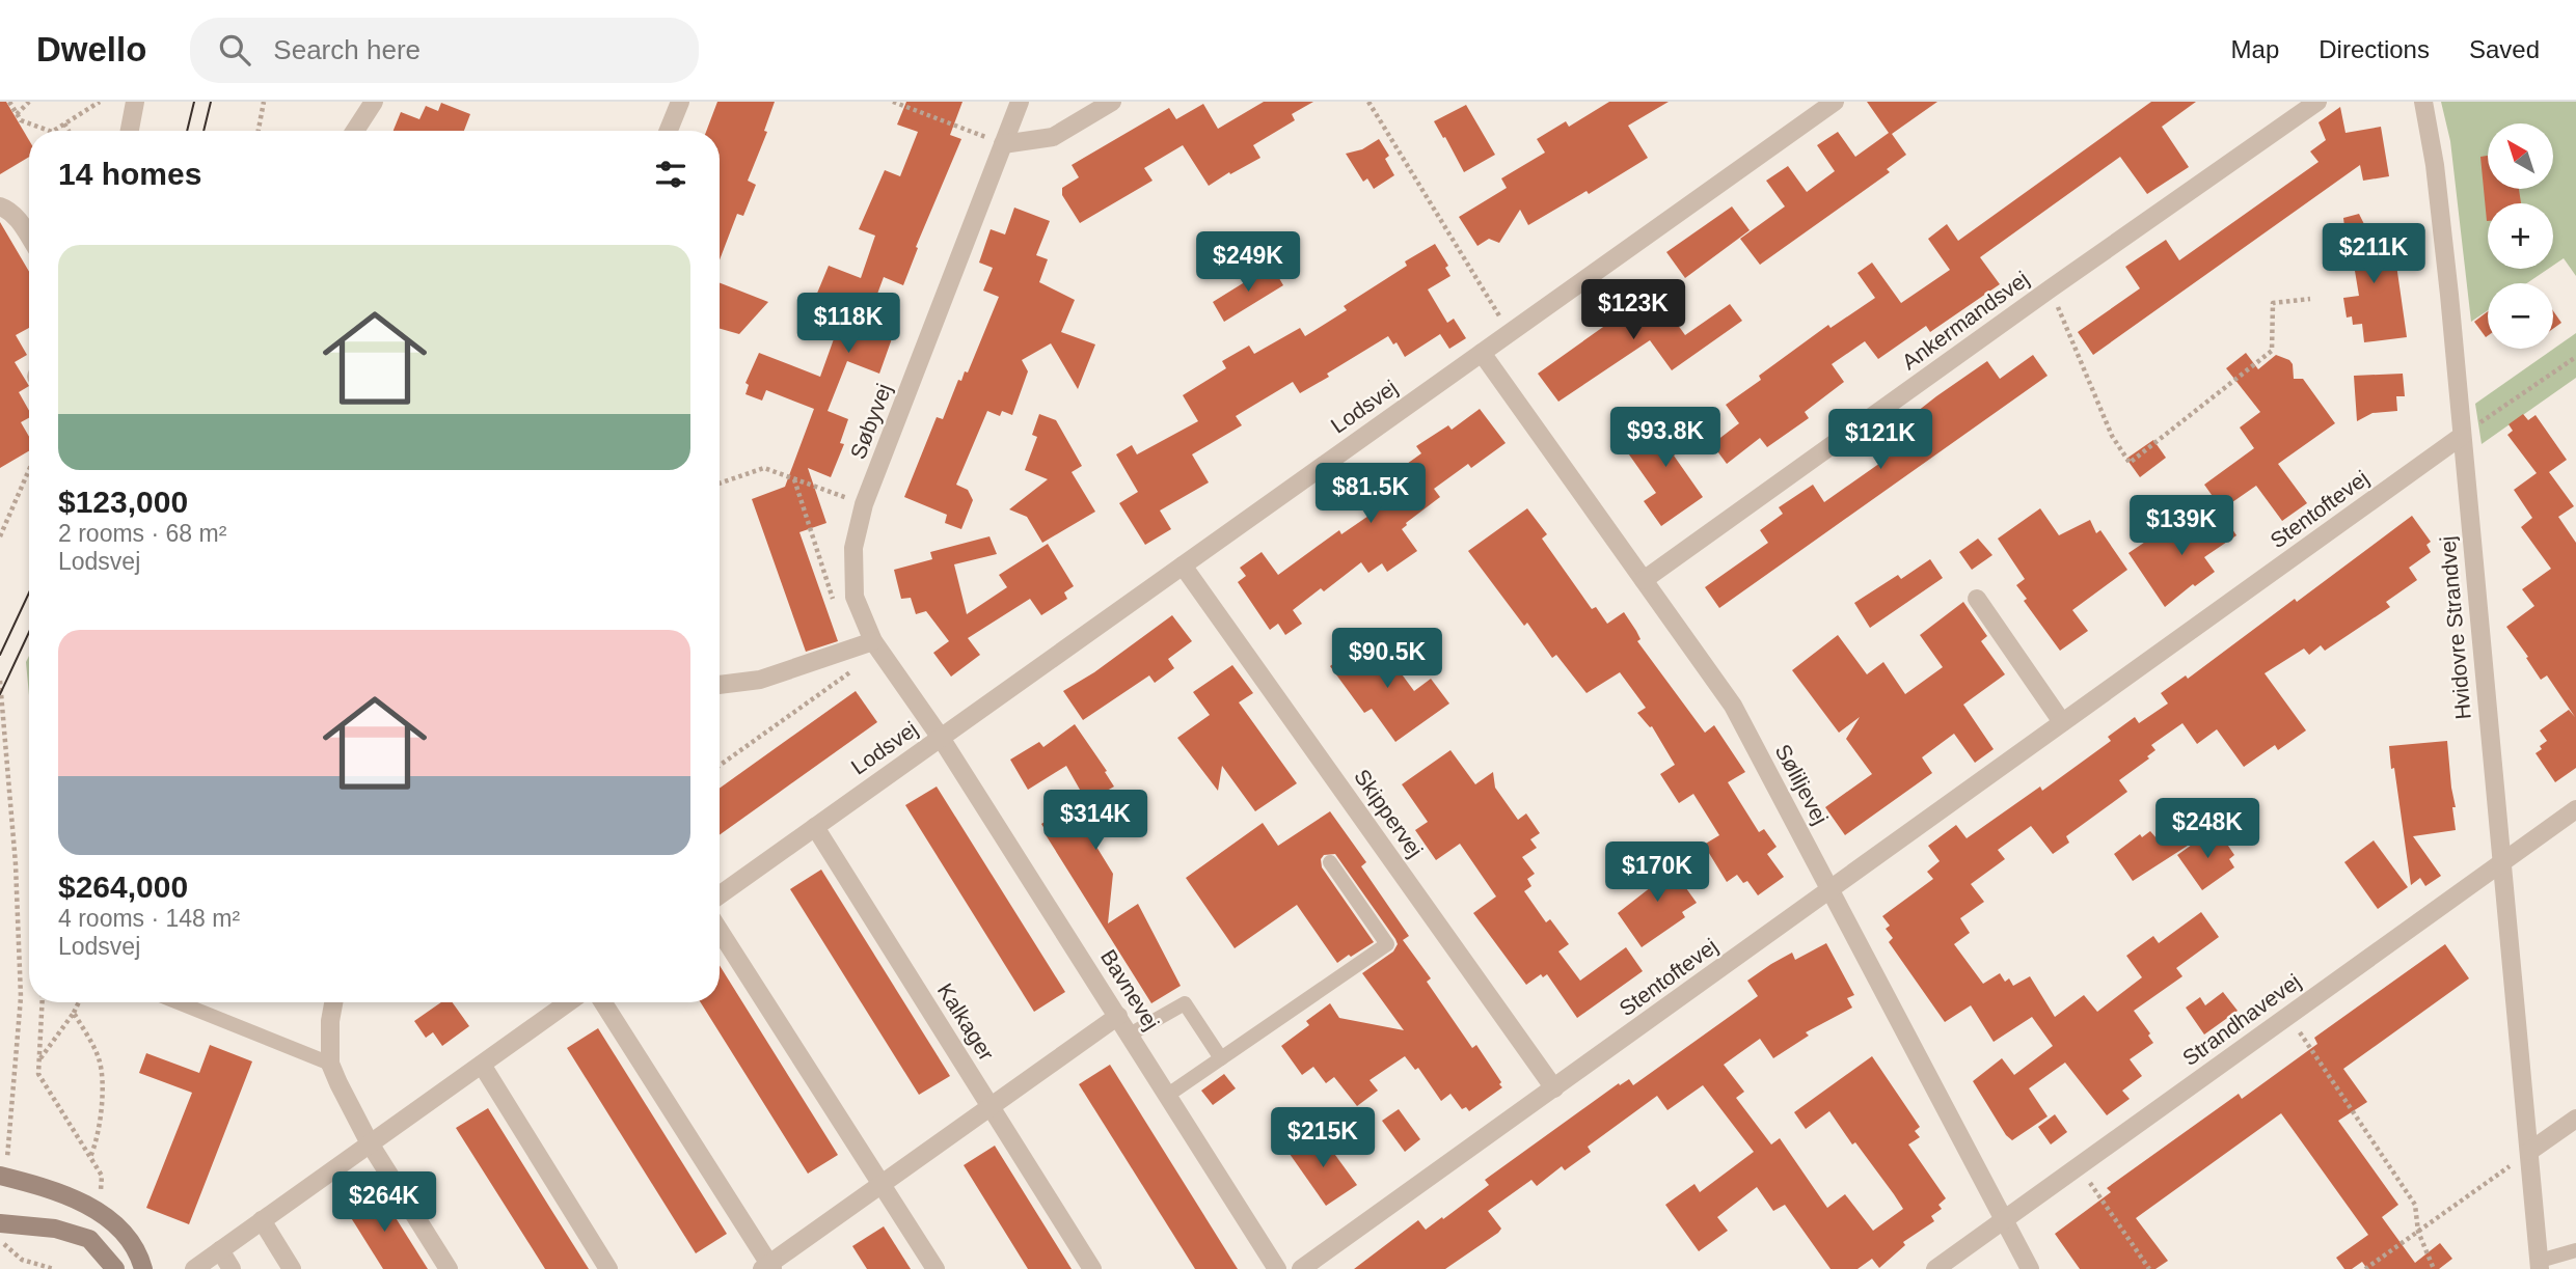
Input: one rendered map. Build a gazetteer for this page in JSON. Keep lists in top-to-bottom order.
{
  "streets": {
    "street": [
      "Ankermandsvej",
      "Lodsvej",
      "Søbyvej",
      "Stentoftevej",
      "Hvidovre Strandvej",
      "Søliljevej",
      "Skippervej",
      "Bavnevej",
      "Strandhavevej",
      "Kalkager"
    ]
  },
  "crossings": [
    ["Ankermandsvej", "Søliljevej"],
    ["Lodsvej", "Søbyvej"],
    ["Lodsvej", "Søliljevej"],
    ["Lodsvej", "Skippervej"],
    ["Lodsvej", "Bavnevej"],
    ["Lodsvej", "Kalkager"],
    ["Søbyvej", "Bavnevej"],
    ["Stentoftevej", "Hvidovre Strandvej"],
    ["Stentoftevej", "Søliljevej"],
    ["Stentoftevej", "Skippervej"],
    ["Hvidovre Strandvej", "Strandhavevej"],
    ["Søliljevej", "Strandhavevej"]
  ],
  "north": "top left",
  "page": {
    "header": "Dwello",
    "search": "Search here",
    "nav": ["Map", "Directions", "Saved"],
    "map_buttons": ["+", "−"],
    "heading": "14 homes",
    "list": [
      {
        "name": "$123,000",
        "note": "2 rooms · 68 m² · Lodsvej"
      },
      {
        "name": "$264,000",
        "note": "4 rooms · 148 m² · Lodsvej"
      }
    ],
    "price": [
      "$211K",
      "$249K",
      "$123K",
      "$118K",
      "$93.8K",
      "$121K",
      "$81.5K",
      "$139K",
      "$90.5K",
      "$314K",
      "$248K",
      "$170K",
      "$215K",
      "$264K"
    ]
  }
}
